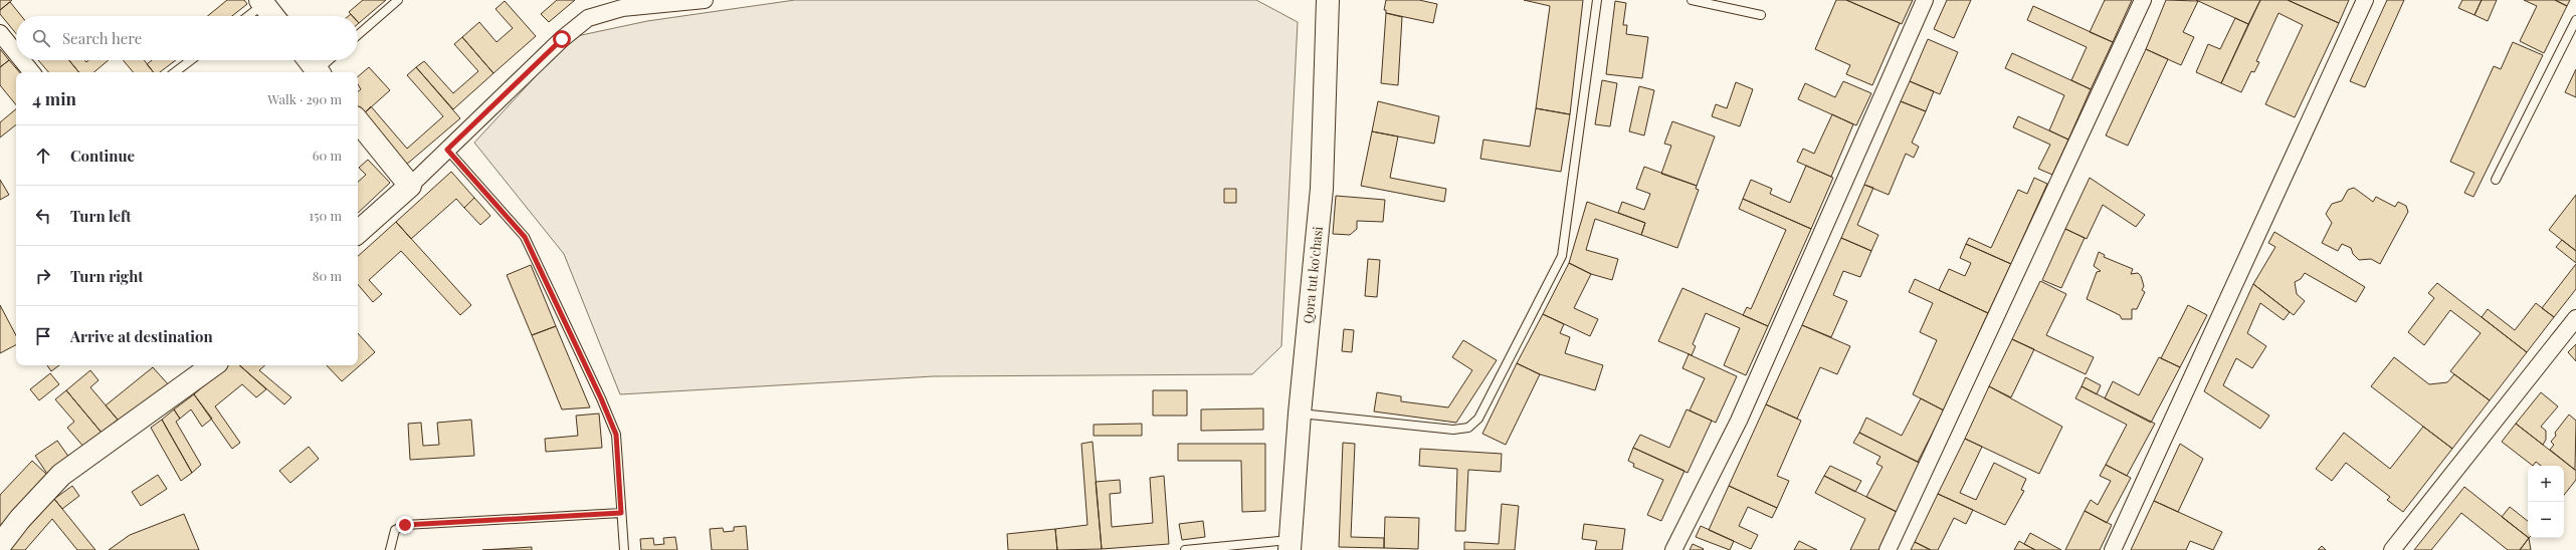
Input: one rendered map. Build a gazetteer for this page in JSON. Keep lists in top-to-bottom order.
{
  "streets": {
    "street": ["Qora tut ko'chasi"]
  },
  "page": {
    "search": "Search here",
    "heading": ["4 min", "Walk · 290 m"],
    "list": [
      ["Continue", "60 m"],
      ["Turn left", "150 m"],
      ["Turn right", "80 m"],
      "Arrive at destination"
    ],
    "map_buttons": ["+", "−"]
  }
}
